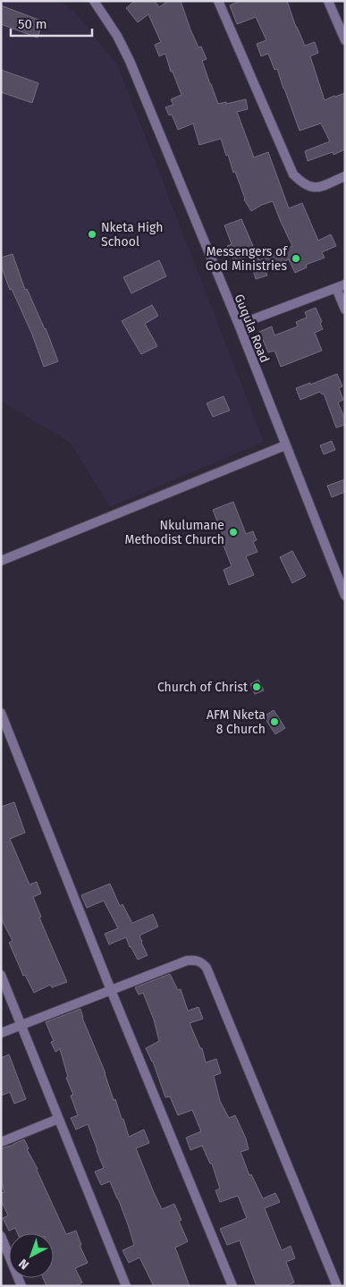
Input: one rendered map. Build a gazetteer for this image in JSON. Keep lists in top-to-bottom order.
{
  "streets": {
    "street": ["Guqula Road"]
  },
  "places": [
    "Nketa High School",
    "Messengers of God Ministries",
    "Nkulumane Methodist Church",
    "Church of Christ",
    "AFM Nketa 8 Church"
  ],
  "scale_bar": "50 m",
  "north": "bottom left"
}
